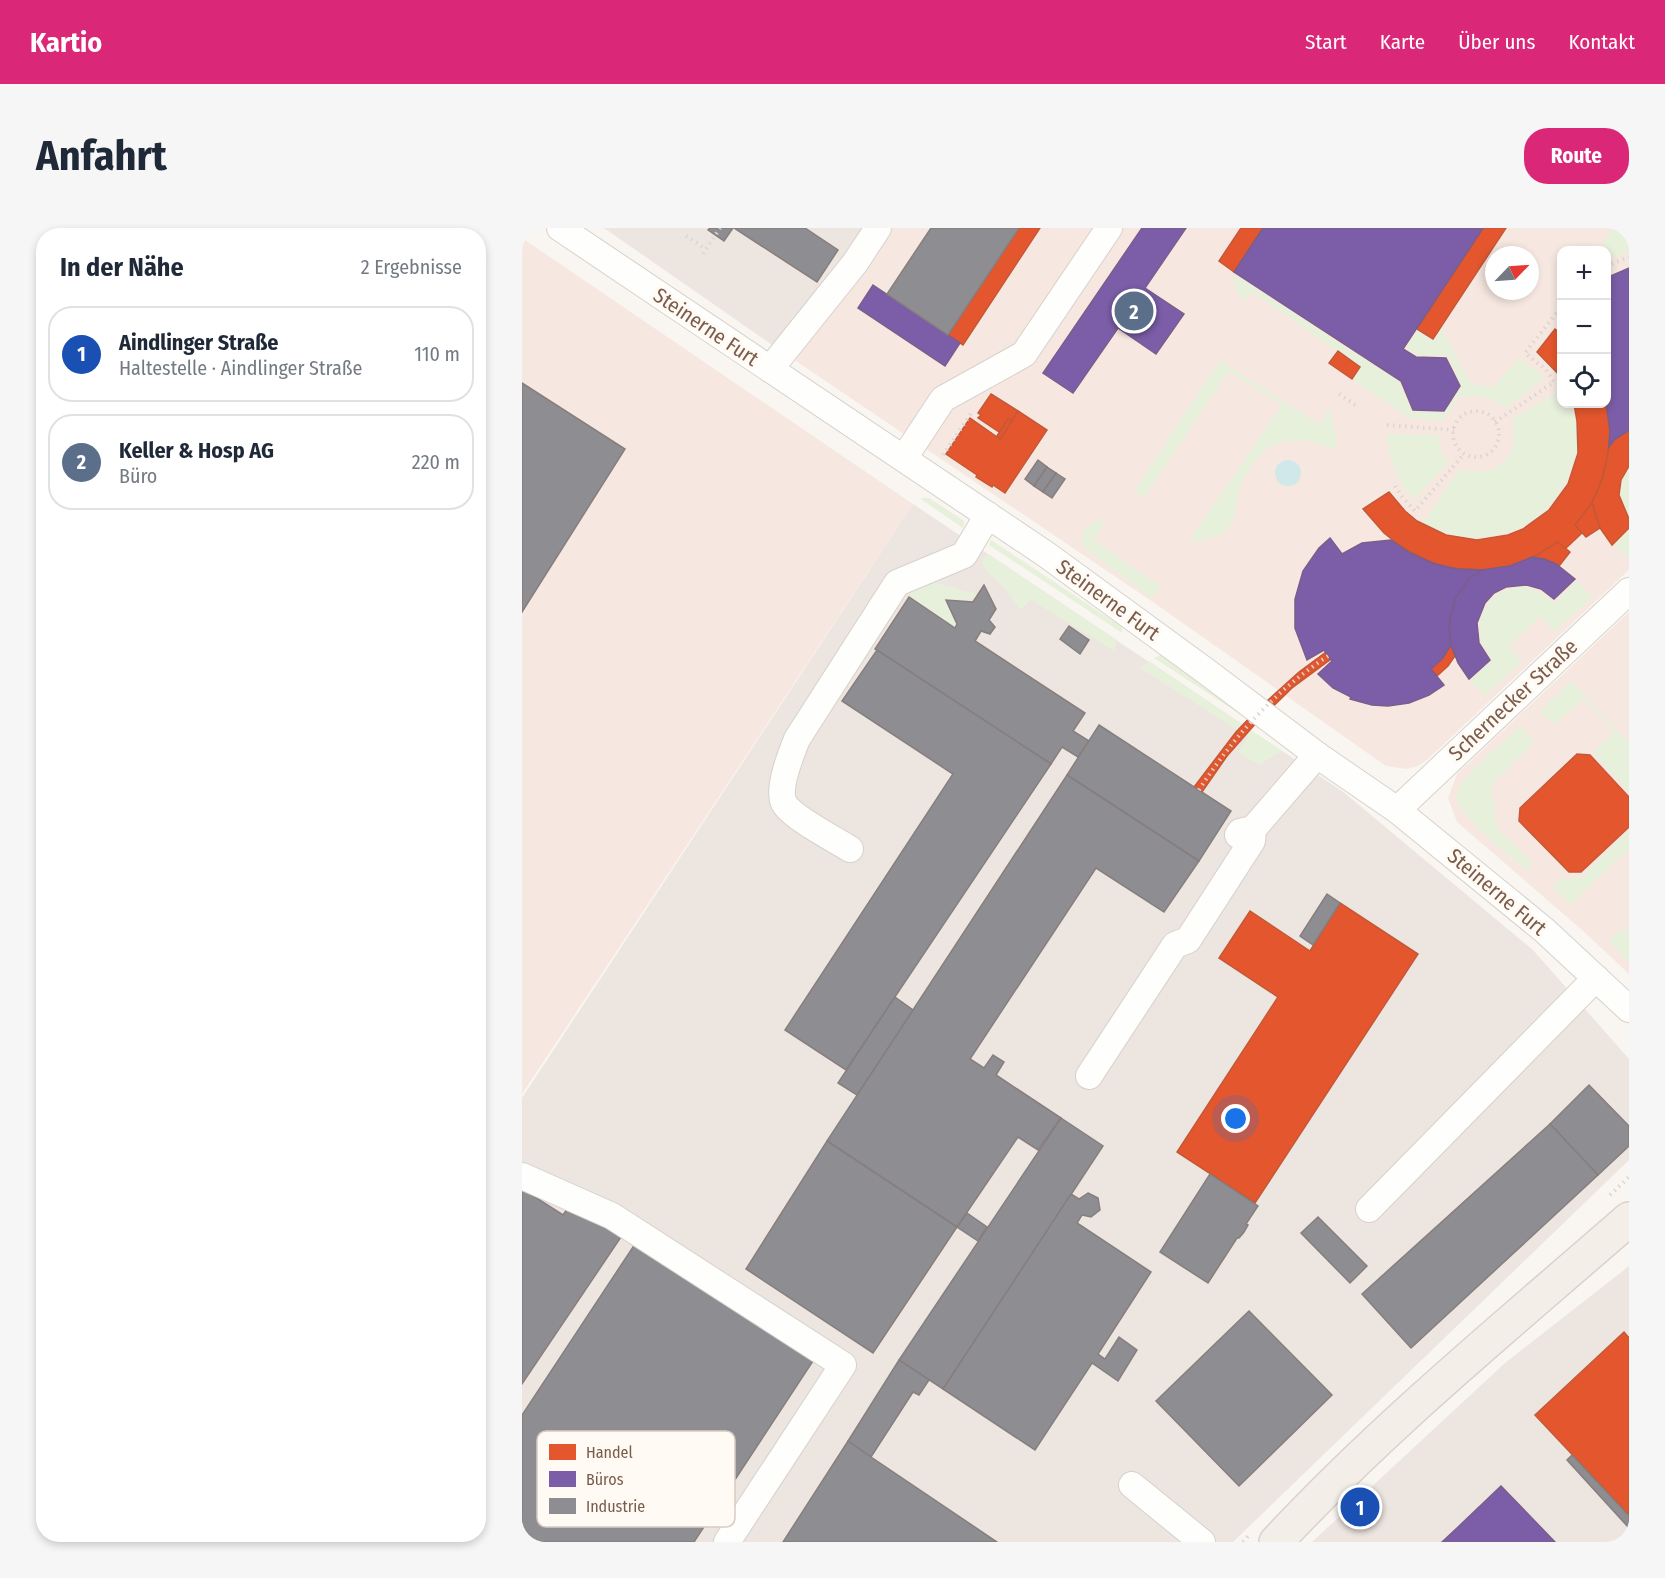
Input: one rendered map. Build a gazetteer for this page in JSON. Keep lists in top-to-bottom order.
{
  "streets": {
    "street": ["Steinerne Furt", "Schernecker Straße"]
  },
  "crossings": [
    ["Steinerne Furt", "Schernecker Straße"]
  ],
  "legend": ["Handel", "Büros", "Industrie"],
  "north": "top right",
  "page": {
    "header": "Kartio",
    "nav": [
      "Start",
      "Karte",
      "Über uns",
      "Kontakt"
    ],
    "buttons": "Route",
    "title": "Anfahrt",
    "heading": ["In der Nähe", "2 Ergebnisse"],
    "map_buttons": ["+", "−"],
    "pins": ["2", "1"],
    "list": [
      {
        "mark": "1",
        "name": "Aindlinger Straße",
        "note": "Haltestelle · Aindlinger Straße",
        "value": "110 m"
      },
      {
        "mark": "2",
        "name": "Keller & Hosp AG",
        "note": "Büro",
        "value": "220 m"
      }
    ]
  }
}
